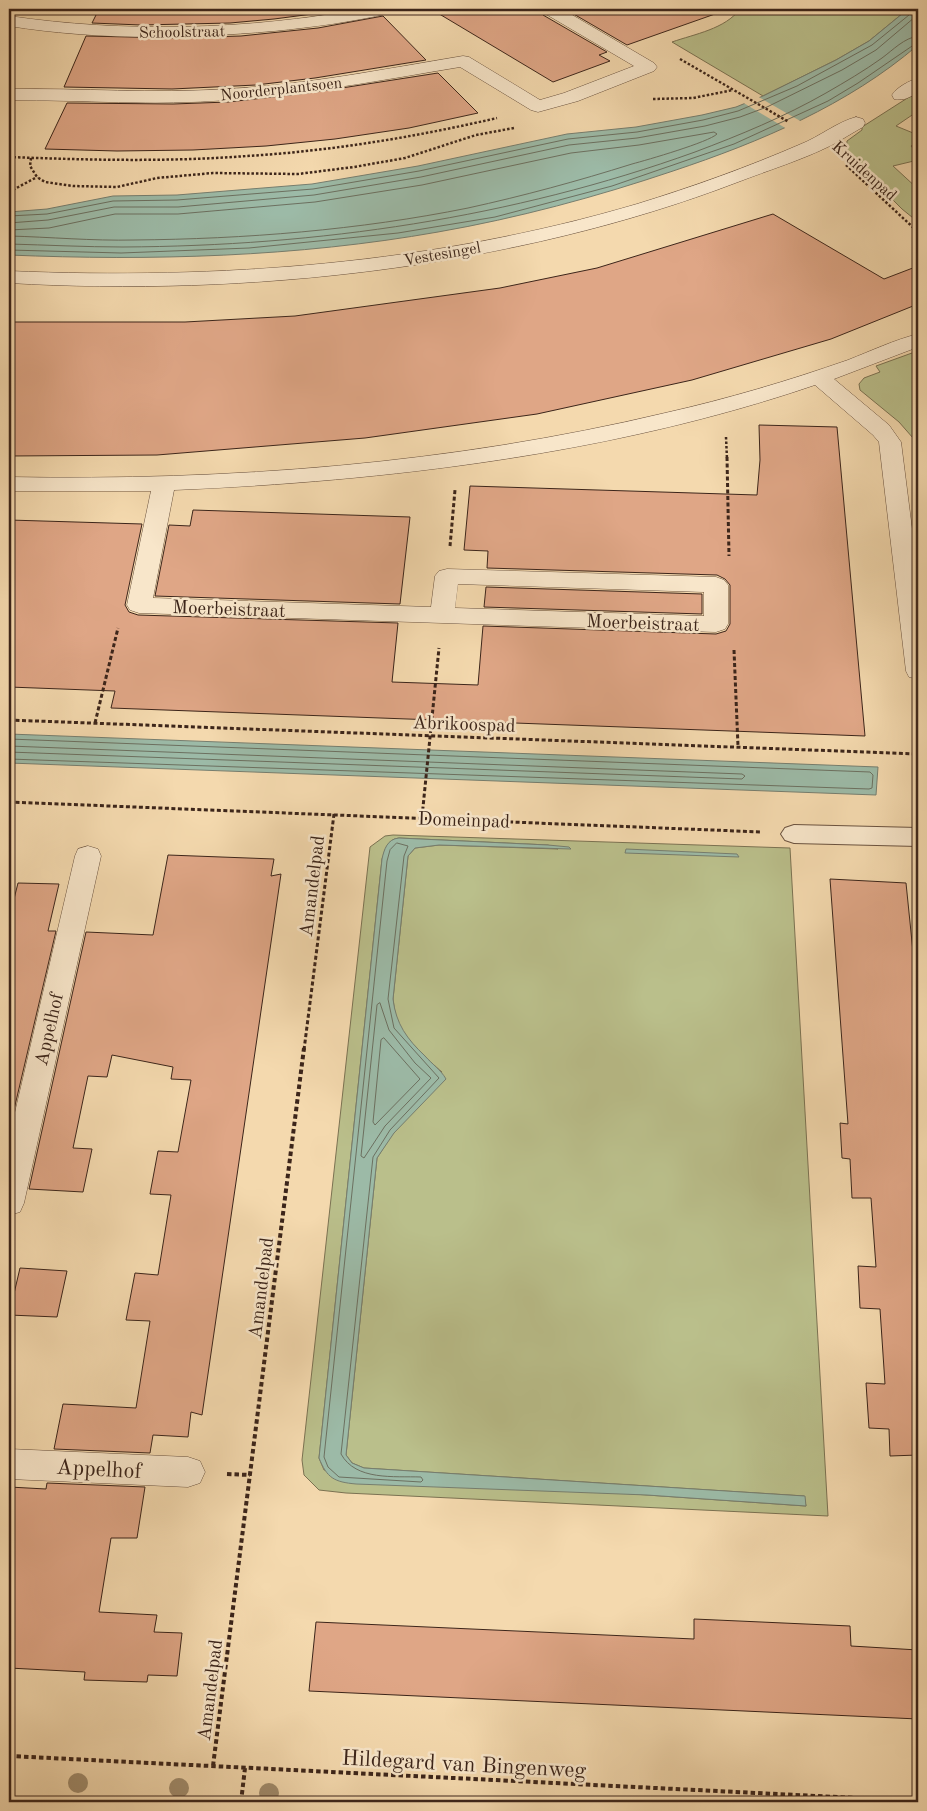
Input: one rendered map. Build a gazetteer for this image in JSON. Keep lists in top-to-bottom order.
{
  "streets": {
    "street": [
      "Schoolstraat",
      "Noorderplantsoen",
      "Vestesingel",
      "Moerbeistraat",
      "Appelhof"
    ],
    "path": [
      "Kruidenpad",
      "Abrikoospad",
      "Domeinpad",
      "Amandelpad",
      "Hildegard van Bingenweg"
    ]
  },
  "crossings": [
    ["Kruidenpad", "Vestesingel"],
    ["Domeinpad", "Amandelpad"],
    ["Amandelpad", "Hildegard van Bingenweg"]
  ]
}
